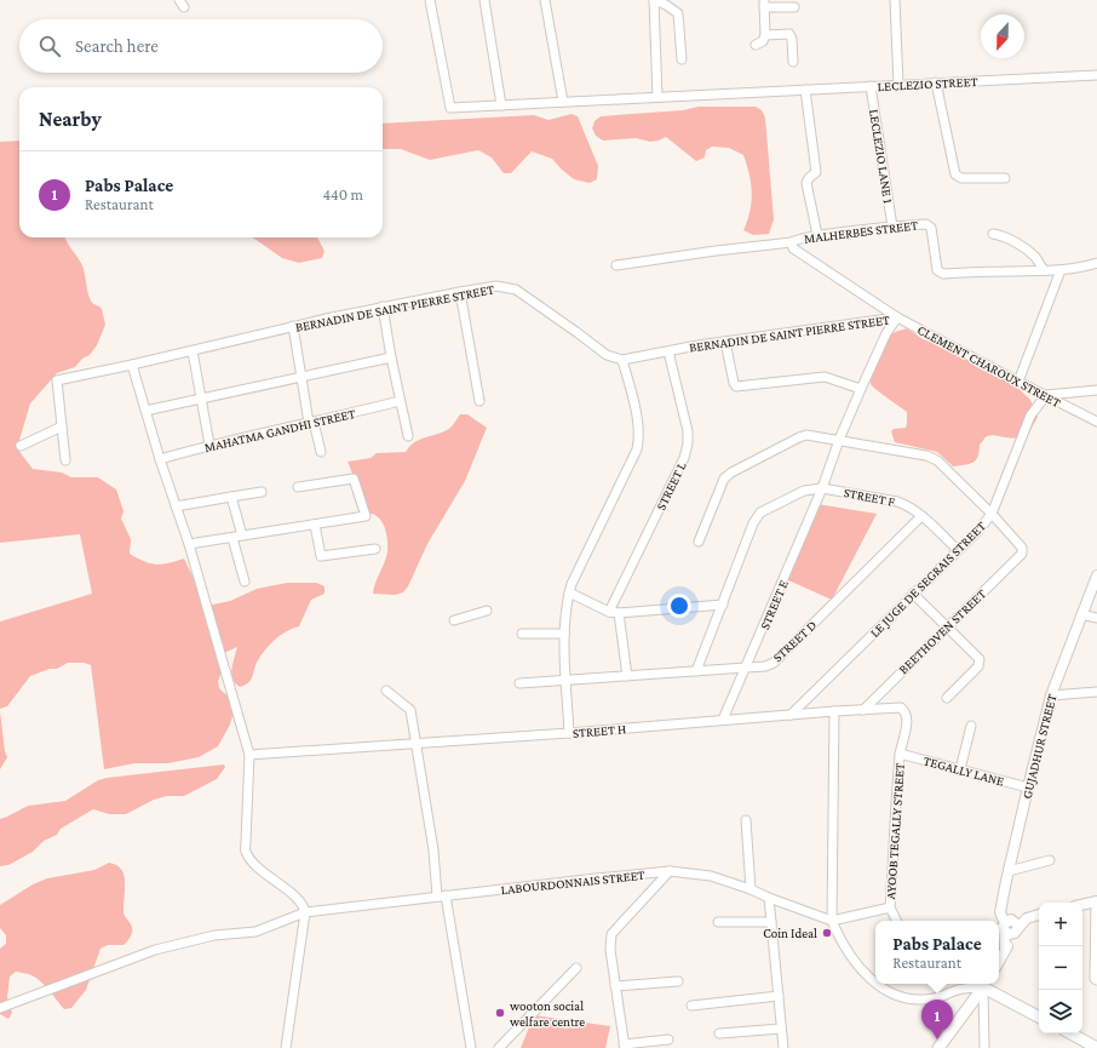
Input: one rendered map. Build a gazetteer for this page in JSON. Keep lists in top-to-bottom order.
{
  "streets": {
    "street": [
      "LECLEZIO STREET",
      "LECLEZIO LANE 1",
      "MALHERBES STREET",
      "BERNADIN DE SAINT PIERRE STREET",
      "CLEMENT CHAROUX STREET",
      "MAHATMA GANDHI STREET",
      "STREET L",
      "STREET F",
      "LE JUGE DE SEGRAIS STREET",
      "STREET E",
      "BEETHOVEN STREET",
      "STREET D",
      "STREET H",
      "GUJADHUR STREET",
      "TEGALLY LANE",
      "AYOOB TEGALLY STREET",
      "LABOURDONNAIS STREET"
    ]
  },
  "crossings": [
    ["LECLEZIO STREET", "LECLEZIO LANE 1"],
    ["LECLEZIO LANE 1", "MALHERBES STREET"],
    ["MALHERBES STREET", "CLEMENT CHAROUX STREET"],
    ["BERNADIN DE SAINT PIERRE STREET", "CLEMENT CHAROUX STREET"],
    ["BERNADIN DE SAINT PIERRE STREET", "STREET L"],
    ["BERNADIN DE SAINT PIERRE STREET", "STREET E"],
    ["CLEMENT CHAROUX STREET", "LE JUGE DE SEGRAIS STREET"],
    ["CLEMENT CHAROUX STREET", "STREET E"],
    ["STREET F", "LE JUGE DE SEGRAIS STREET"],
    ["STREET F", "STREET E"],
    ["STREET F", "STREET D"],
    ["LE JUGE DE SEGRAIS STREET", "BEETHOVEN STREET"],
    ["LE JUGE DE SEGRAIS STREET", "STREET H"],
    ["STREET E", "STREET D"],
    ["STREET E", "STREET H"],
    ["BEETHOVEN STREET", "STREET H"],
    ["STREET H", "TEGALLY LANE"],
    ["STREET H", "AYOOB TEGALLY STREET"],
    ["GUJADHUR STREET", "TEGALLY LANE"],
    ["TEGALLY LANE", "AYOOB TEGALLY STREET"]
  ],
  "places": ["Coin Ideal", "wooton social welfare centre"],
  "north": "bottom",
  "page": {
    "search": "Search here",
    "heading": "Nearby",
    "list": [
      {
        "mark": "1",
        "name": "Pabs Palace",
        "note": "Restaurant",
        "value": "440 m"
      }
    ],
    "map_buttons": ["+", "−"],
    "popup": ["Pabs Palace", "Restaurant"],
    "pins": "1"
  }
}
